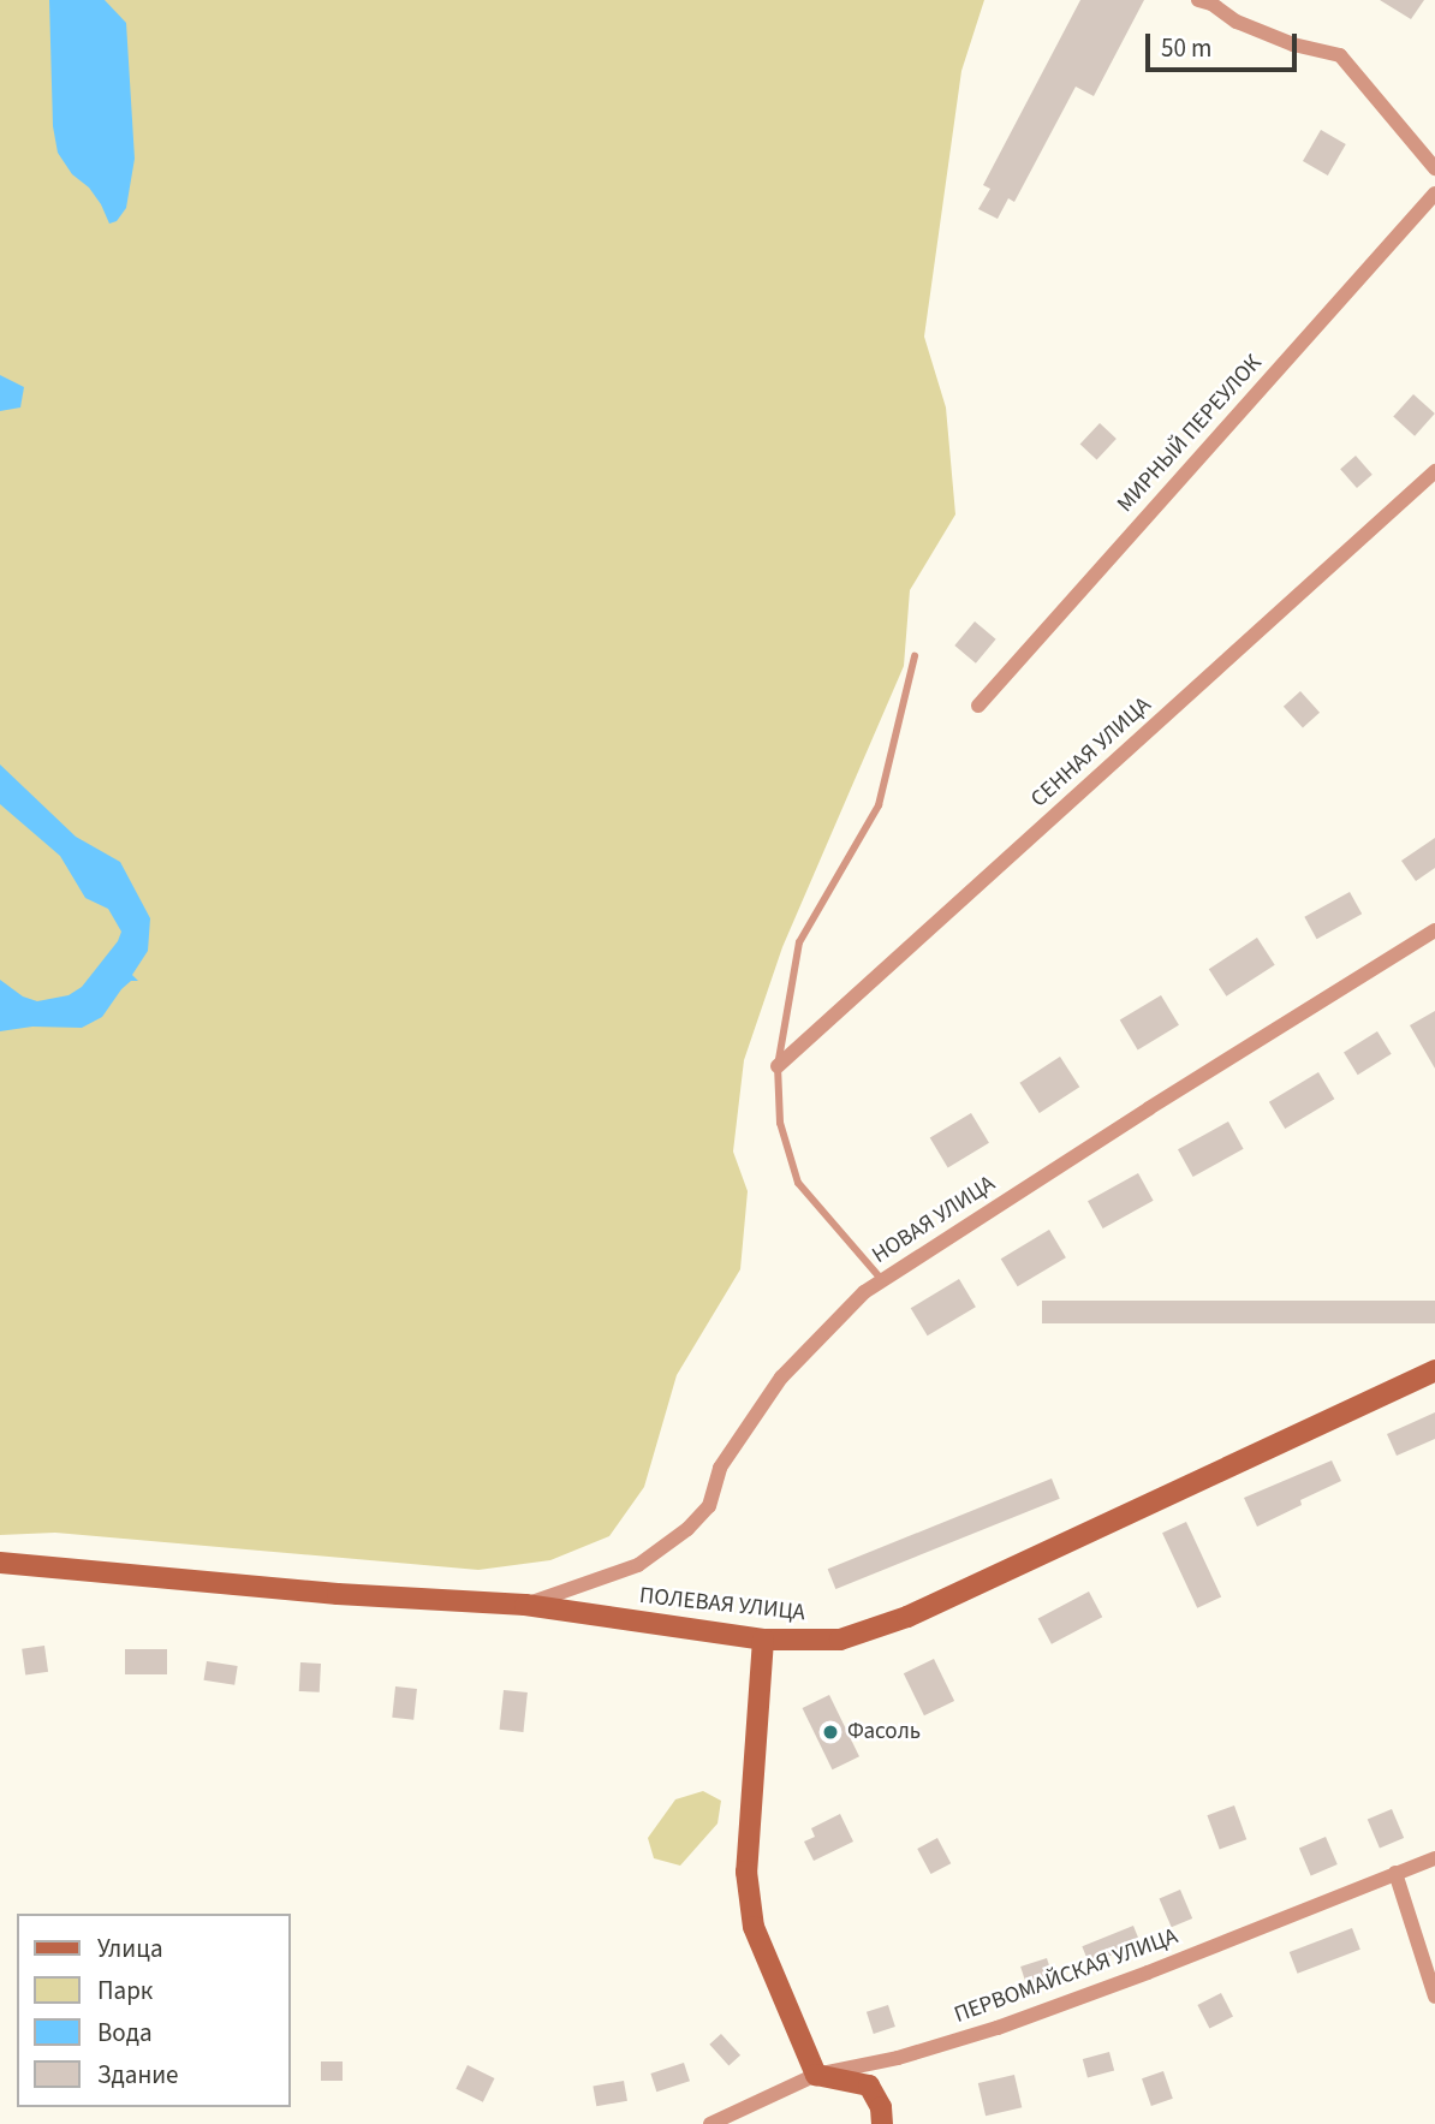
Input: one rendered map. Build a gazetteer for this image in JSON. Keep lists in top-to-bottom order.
{
  "streets": {
    "street": [
      "МИРНЫЙ ПЕРЕУЛОК",
      "СЕННАЯ УЛИЦА",
      "НОВАЯ УЛИЦА",
      "ПОЛЕВАЯ УЛИЦА",
      "ПЕРВОМАЙСКАЯ УЛИЦА"
    ]
  },
  "crossings": [
    ["НОВАЯ УЛИЦА", "ПОЛЕВАЯ УЛИЦА"]
  ],
  "places": ["Фасоль"],
  "legend": [
    "Улица",
    "Парк",
    "Вода",
    "Здание"
  ],
  "scale_bar": "50 m"
}
